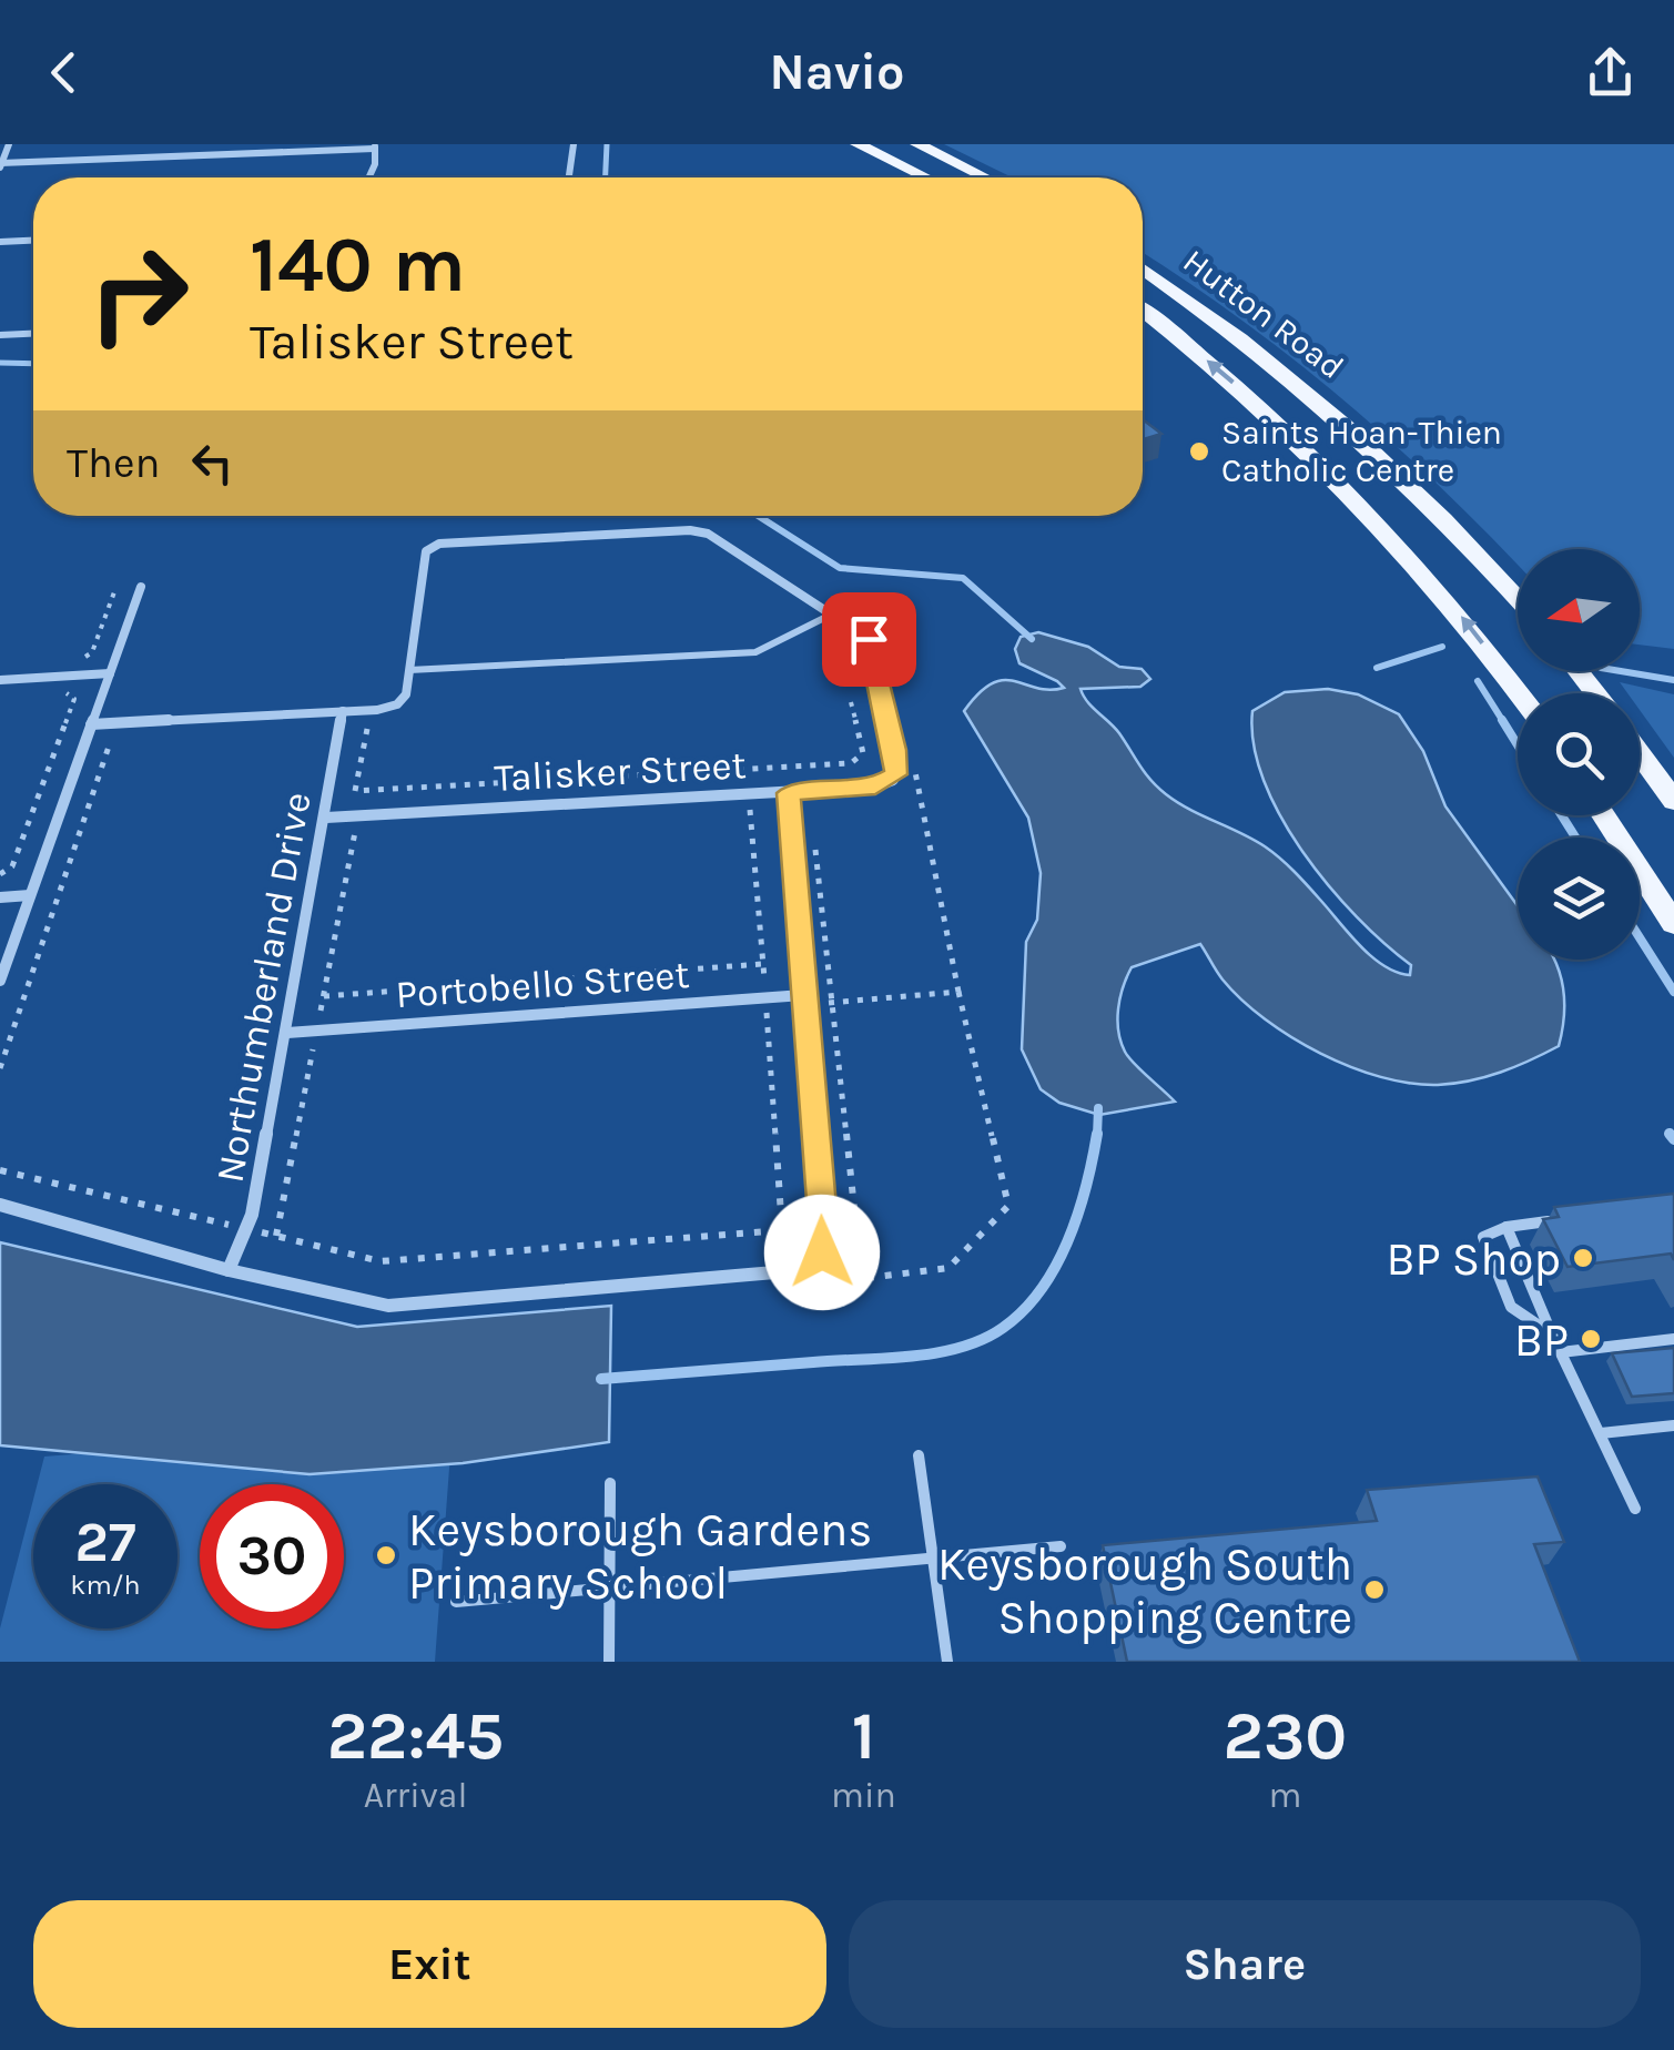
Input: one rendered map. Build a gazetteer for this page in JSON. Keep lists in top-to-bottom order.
{
  "streets": {
    "main road": ["Hutton Road"],
    "street": ["Talisker Street", "Portobello Street", "Northumberland Drive"]
  },
  "crossings": [
    ["Talisker Street", "Northumberland Drive"],
    ["Portobello Street", "Northumberland Drive"]
  ],
  "places": [
    "Saints Hoan-Thien Catholic Centre",
    "BP Shop",
    "BP",
    "Keysborough Gardens Primary School",
    "Keysborough South Shopping Centre"
  ],
  "north": "left",
  "page": {
    "header": "Navio",
    "turn": ["140 m", "Talisker Street"],
    "then": "Then",
    "speed": "27 km/h",
    "limit": "30",
    "eta": [
      "22:45",
      "Arrival",
      "1",
      "min",
      "230",
      "m"
    ],
    "buttons": ["Exit", "Share"]
  }
}
